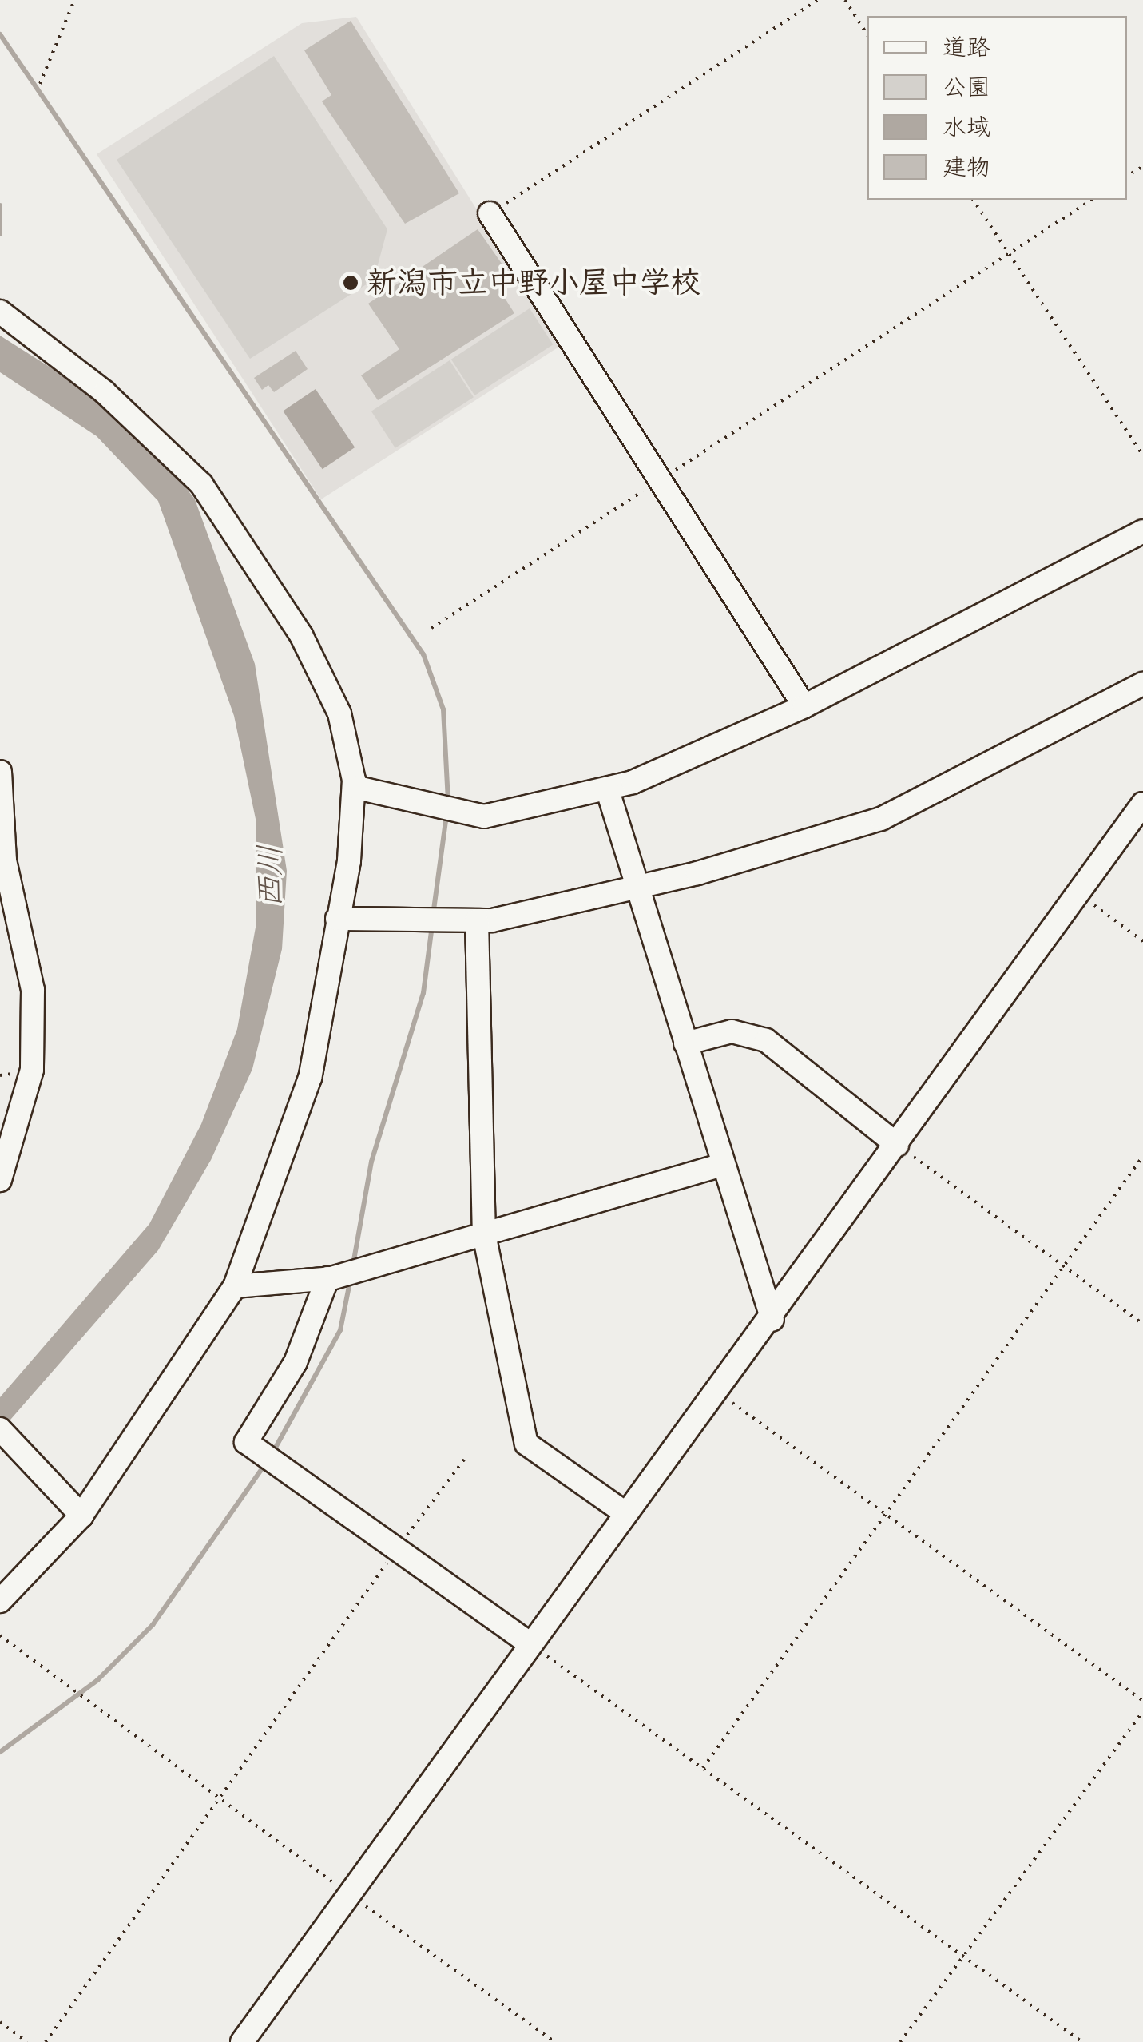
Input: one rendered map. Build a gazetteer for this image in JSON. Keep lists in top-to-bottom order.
{
  "water": ["西川"],
  "places": ["新潟市立中野小屋中学校"],
  "legend": [
    "道路",
    "公園",
    "水域",
    "建物"
  ]
}
